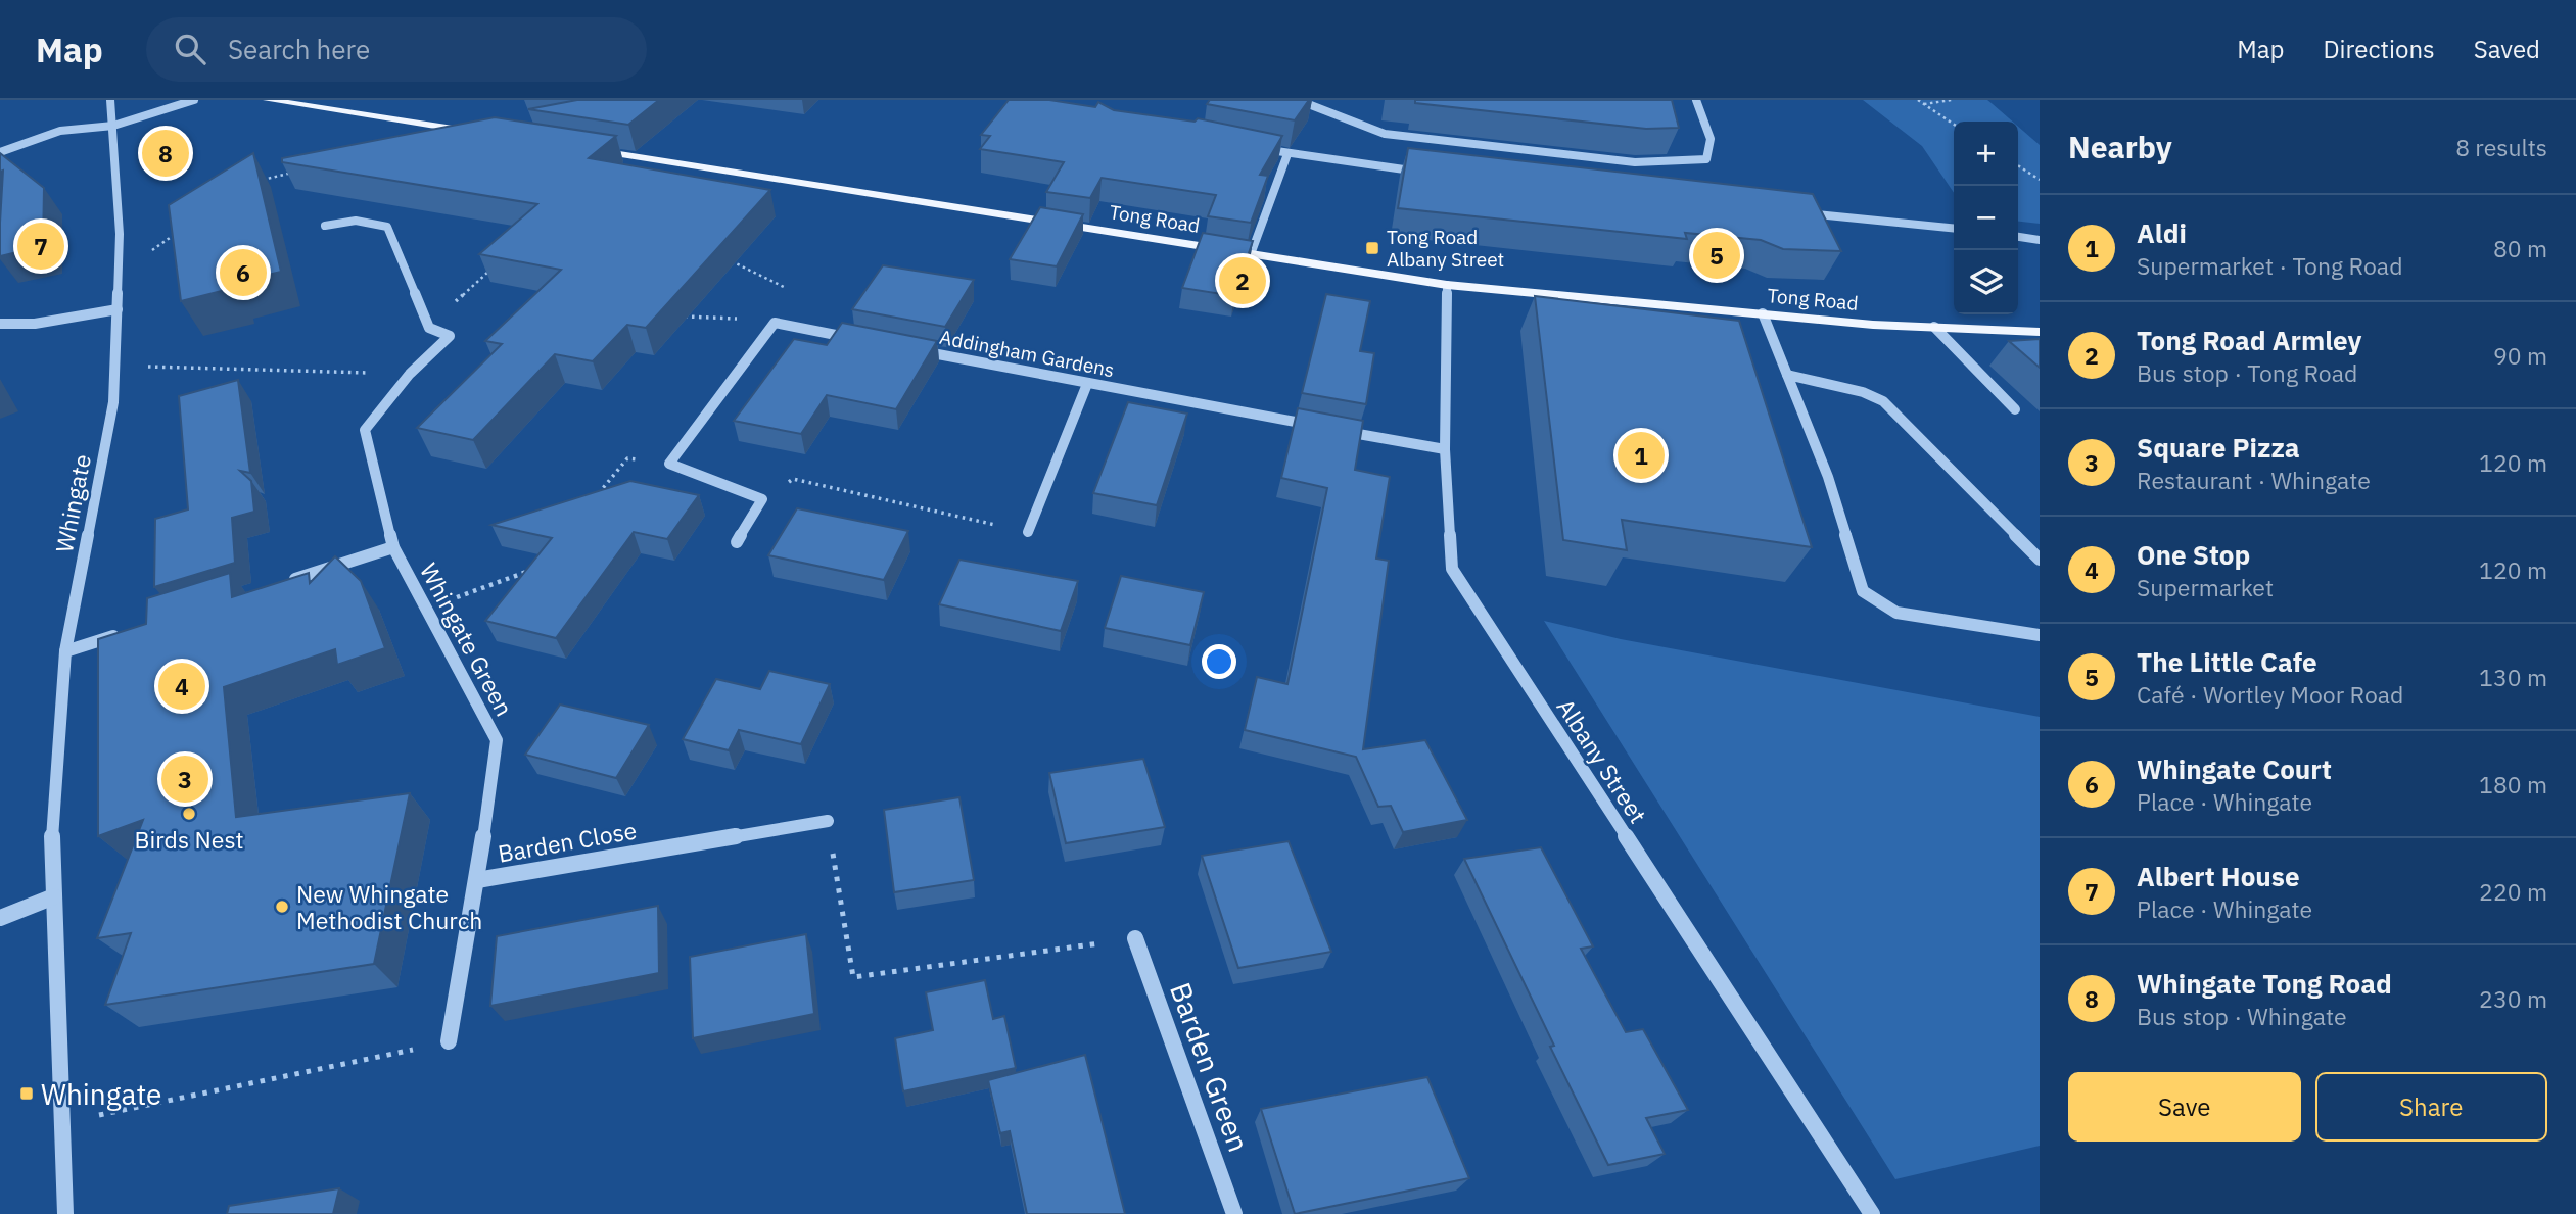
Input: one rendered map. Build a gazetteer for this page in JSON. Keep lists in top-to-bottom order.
{
  "streets": {
    "main road": ["Tong Road"],
    "street": [
      "Addingham Gardens",
      "Whingate",
      "Whingate Green",
      "Albany Street",
      "Barden Close",
      "Barden Green"
    ]
  },
  "crossings": [
    ["Tong Road", "Albany Street"],
    ["Whingate Green", "Barden Close"]
  ],
  "places": {
    "transit": ["Tong Road Albany Street", "Whingate"],
    "other": ["Birds Nest", "New Whingate Methodist Church"]
  },
  "page": {
    "header": "Map",
    "search": "Search here",
    "nav": ["Map", "Directions", "Saved"],
    "heading": ["Nearby", "8 results"],
    "map_buttons": ["+", "−"],
    "pins": [
      "8",
      "7",
      "5",
      "6",
      "2",
      "1",
      "4",
      "3"
    ],
    "list": [
      {
        "mark": "1",
        "name": "Aldi",
        "note": "Supermarket · Tong Road",
        "value": "80 m"
      },
      {
        "mark": "2",
        "name": "Tong Road Armley",
        "note": "Bus stop · Tong Road",
        "value": "90 m"
      },
      {
        "mark": "3",
        "name": "Square Pizza",
        "note": "Restaurant · Whingate",
        "value": "120 m"
      },
      {
        "mark": "4",
        "name": "One Stop",
        "note": "Supermarket",
        "value": "120 m"
      },
      {
        "mark": "5",
        "name": "The Little Cafe",
        "note": "Café · Wortley Moor Road",
        "value": "130 m"
      },
      {
        "mark": "6",
        "name": "Whingate Court",
        "note": "Place · Whingate",
        "value": "180 m"
      },
      {
        "mark": "7",
        "name": "Albert House",
        "note": "Place · Whingate",
        "value": "220 m"
      },
      {
        "mark": "8",
        "name": "Whingate Tong Road",
        "note": "Bus stop · Whingate",
        "value": "230 m"
      }
    ],
    "buttons": ["Save", "Share"]
  }
}
